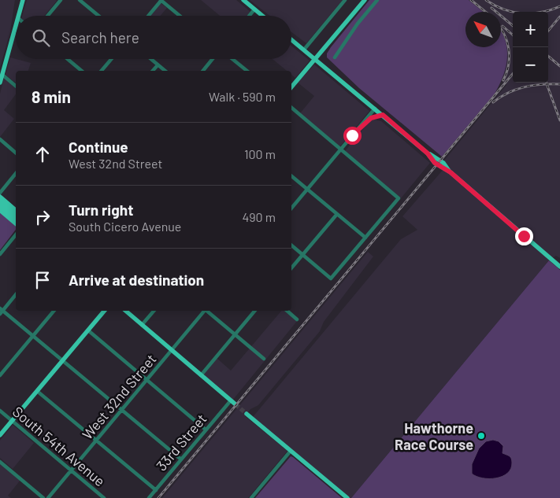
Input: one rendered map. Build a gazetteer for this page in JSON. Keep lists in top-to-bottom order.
{
  "streets": {
    "street": ["West 32nd Street", "33rd Street", "South 54th Avenue"]
  },
  "crossings": [
    ["West 32nd Street", "South 54th Avenue"]
  ],
  "places": ["Hawthorne Race Course"],
  "north": "top left",
  "page": {
    "map_buttons": ["+", "−"],
    "search": "Search here",
    "heading": ["8 min", "Walk · 590 m"],
    "list": [
      ["Continue", "West 32nd Street", "100 m"],
      ["Turn right", "South Cicero Avenue", "490 m"],
      "Arrive at destination"
    ]
  }
}
